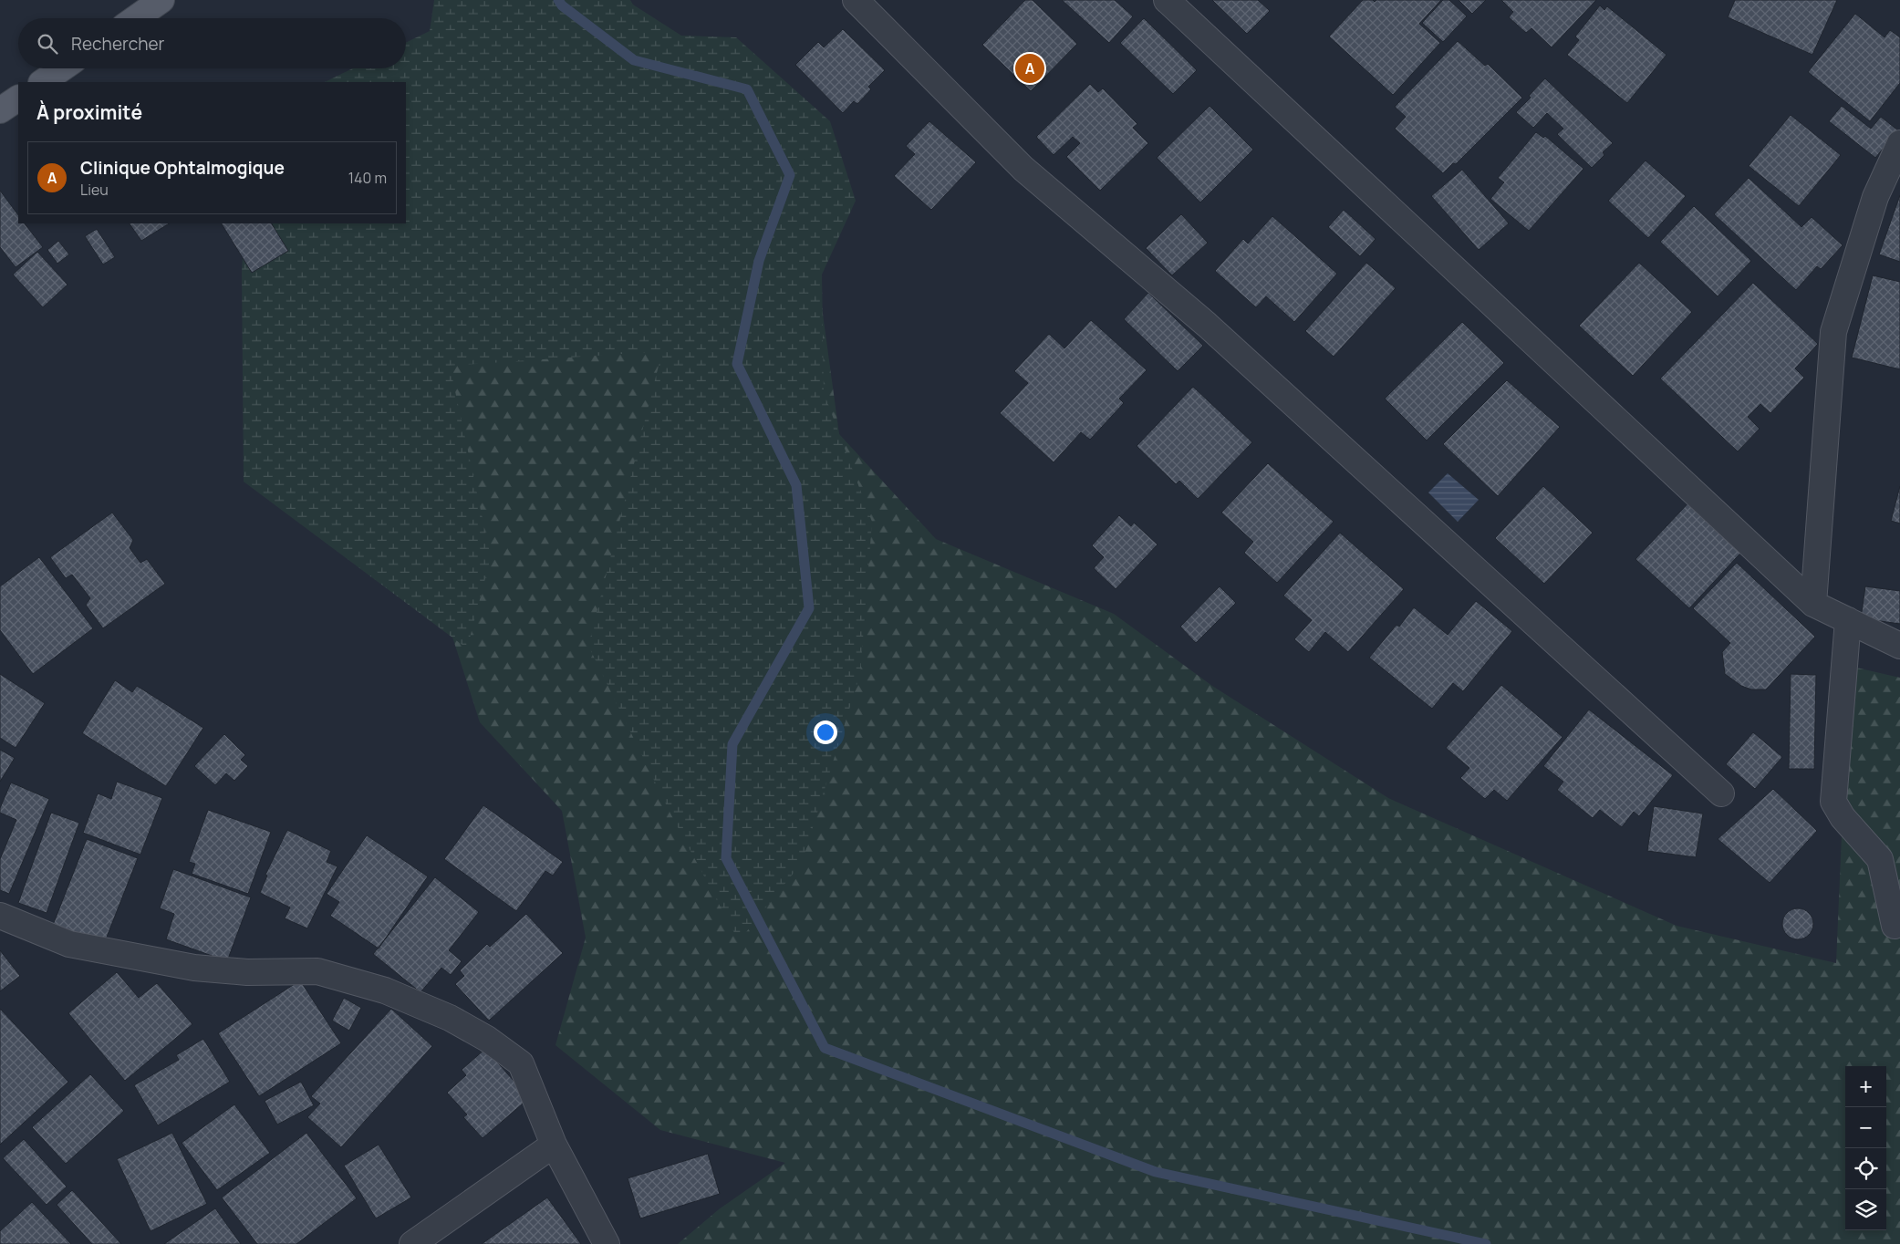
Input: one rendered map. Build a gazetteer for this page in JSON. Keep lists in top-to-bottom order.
{
  "page": {
    "search": "Rechercher",
    "pins": "A",
    "heading": "À proximité",
    "list": [
      {
        "mark": "A",
        "name": "Clinique Ophtalmogique",
        "note": "Lieu",
        "value": "140 m"
      }
    ],
    "map_buttons": ["+", "−"]
  }
}
